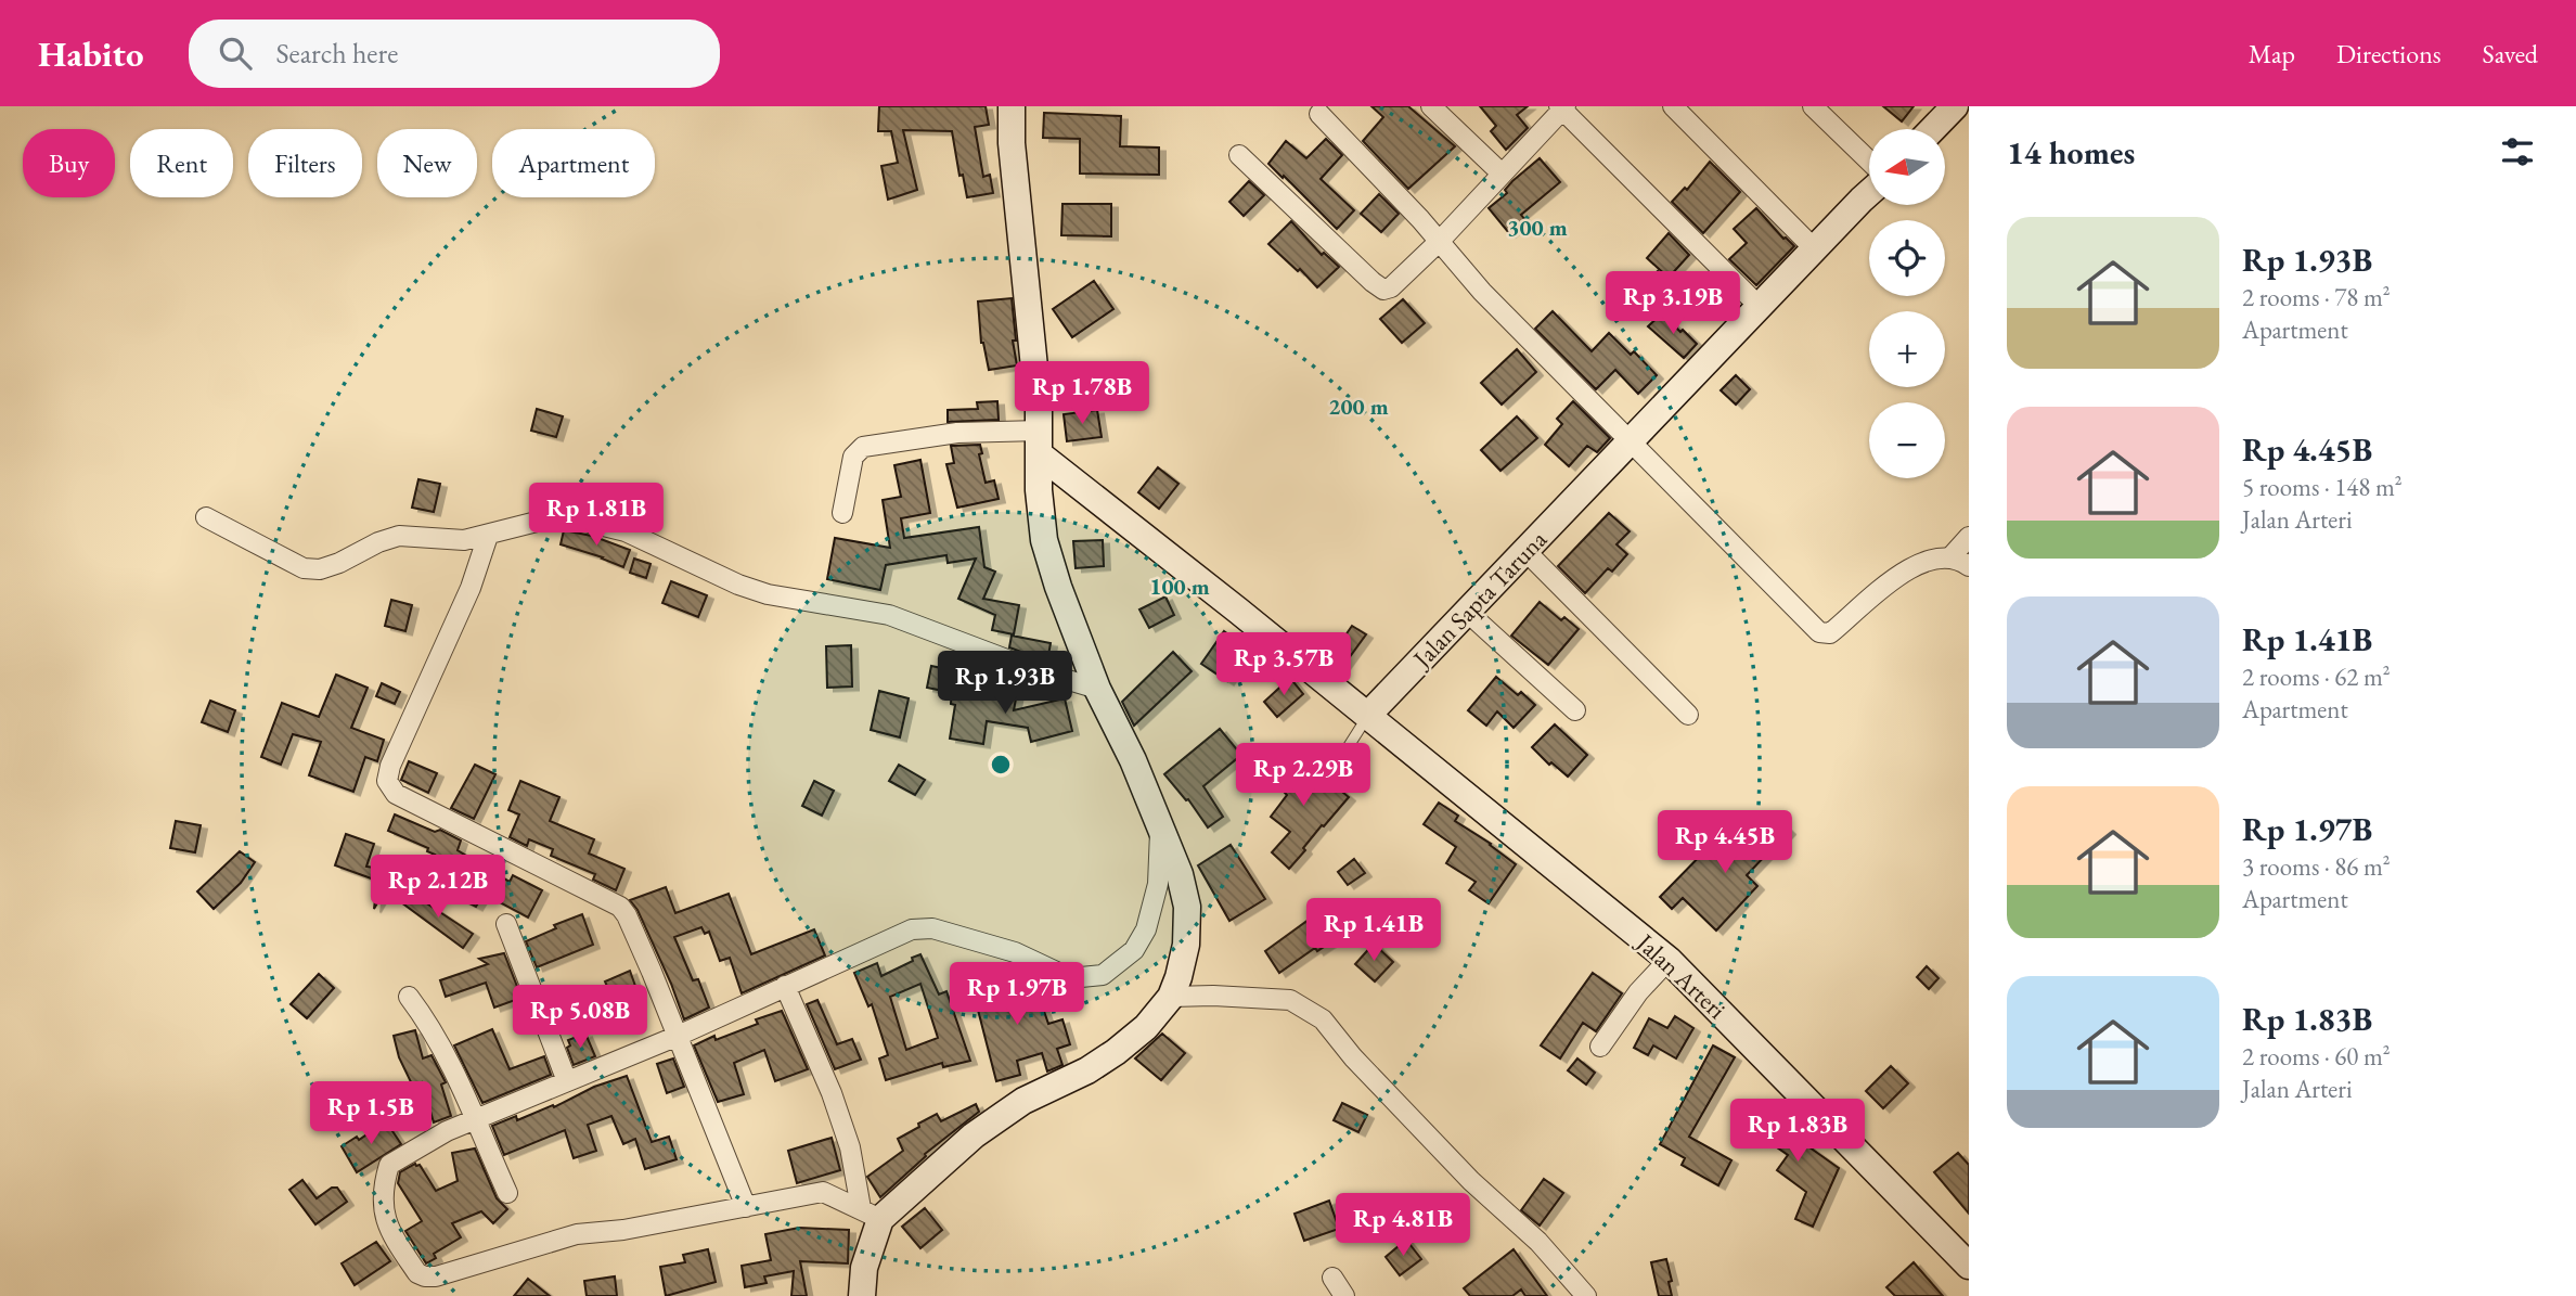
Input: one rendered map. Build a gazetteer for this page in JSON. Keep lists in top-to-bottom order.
{
  "streets": {
    "street": ["Jalan Sapta Taruna", "Jalan Arteri"]
  },
  "crossings": [
    ["Jalan Sapta Taruna", "Jalan Arteri"]
  ],
  "north": "left",
  "page": {
    "header": "Habito",
    "search": "Search here",
    "nav": ["Map", "Directions", "Saved"],
    "heading": "14 homes",
    "map_buttons": ["+", "−"],
    "chip": [
      "Buy",
      "Rent",
      "Filters",
      "New",
      "Apartment"
    ],
    "list": [
      {
        "name": "Rp 1.93B",
        "note": "2 rooms · 78 m² · Apartment"
      },
      {
        "name": "Rp 4.45B",
        "note": "5 rooms · 148 m² · Jalan Arteri"
      },
      {
        "name": "Rp 1.41B",
        "note": "2 rooms · 62 m² · Apartment"
      },
      {
        "name": "Rp 1.97B",
        "note": "3 rooms · 86 m² · Apartment"
      },
      {
        "name": "Rp 1.83B",
        "note": "2 rooms · 60 m² · Jalan Arteri"
      }
    ],
    "price": [
      "Rp 3.19B",
      "Rp 1.78B",
      "Rp 1.81B",
      "Rp 3.57B",
      "Rp 1.93B",
      "Rp 2.29B",
      "Rp 4.45B",
      "Rp 2.12B",
      "Rp 1.41B",
      "Rp 1.97B",
      "Rp 5.08B",
      "Rp 1.5B",
      "Rp 1.83B",
      "Rp 4.81B"
    ]
  },
  "rings": ["300 m", "200 m", "100 m"]
}
